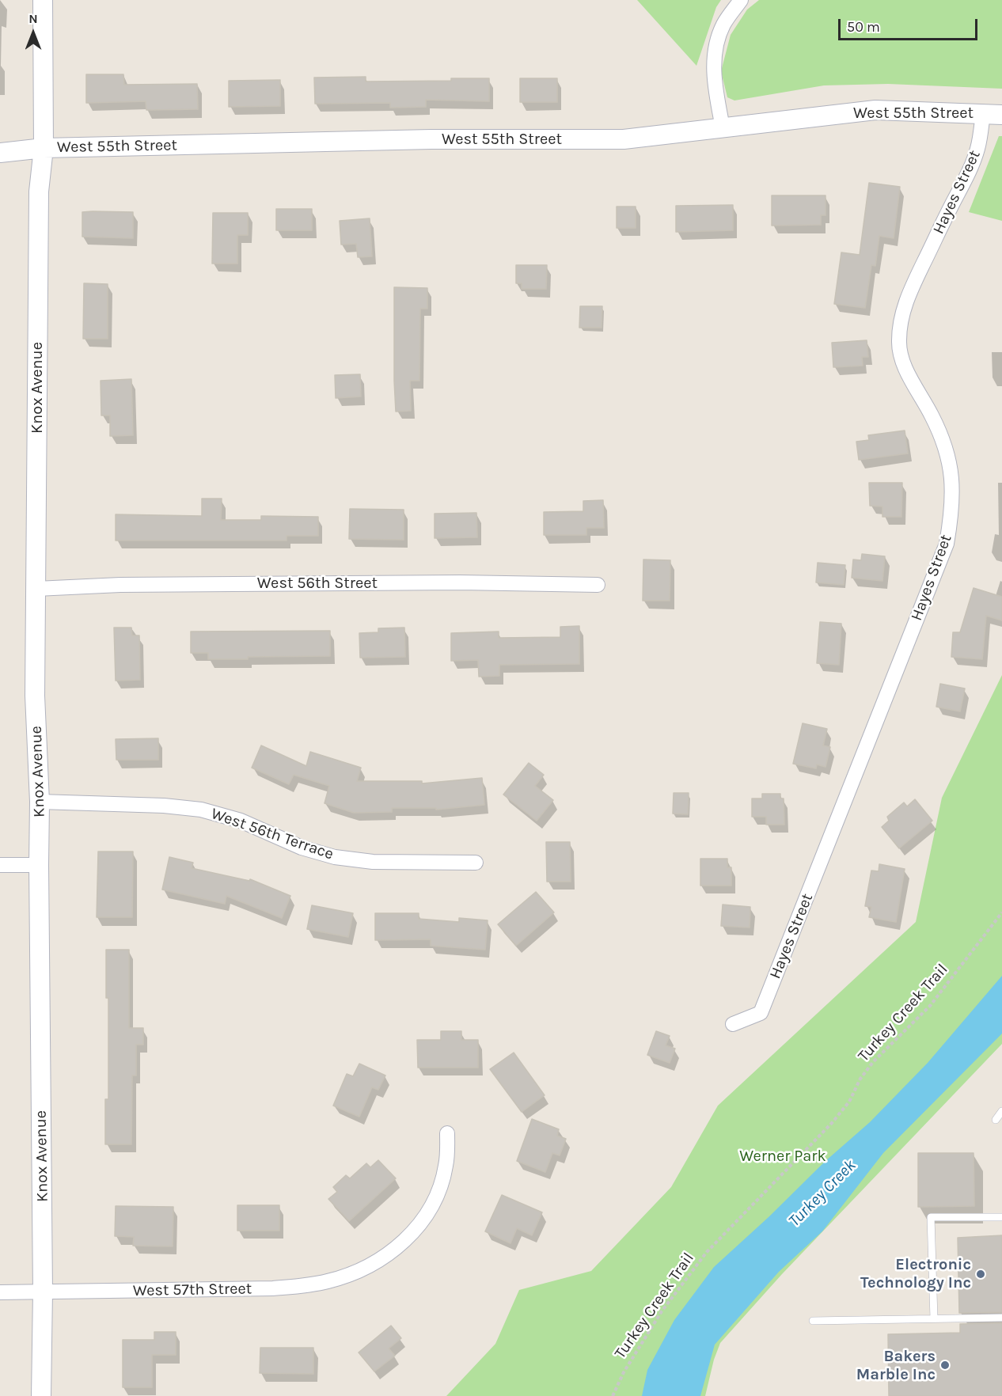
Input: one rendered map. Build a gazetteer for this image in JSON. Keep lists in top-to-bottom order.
{
  "streets": {
    "street": [
      "West 55th Street",
      "Hayes Street",
      "Knox Avenue",
      "West 56th Street",
      "West 56th Terrace",
      "West 57th Street"
    ],
    "path": ["Turkey Creek Trail"]
  },
  "crossings": [
    ["West 55th Street", "Hayes Street"],
    ["West 55th Street", "Knox Avenue"],
    ["Knox Avenue", "West 56th Street"],
    ["Knox Avenue", "West 56th Terrace"],
    ["Knox Avenue", "West 57th Street"]
  ],
  "water": ["Turkey Creek"],
  "parks": ["Werner Park"],
  "places": ["Electronic Technology Inc", "Bakers Marble Inc"],
  "scale_bar": "50 m",
  "north": "top"
}
